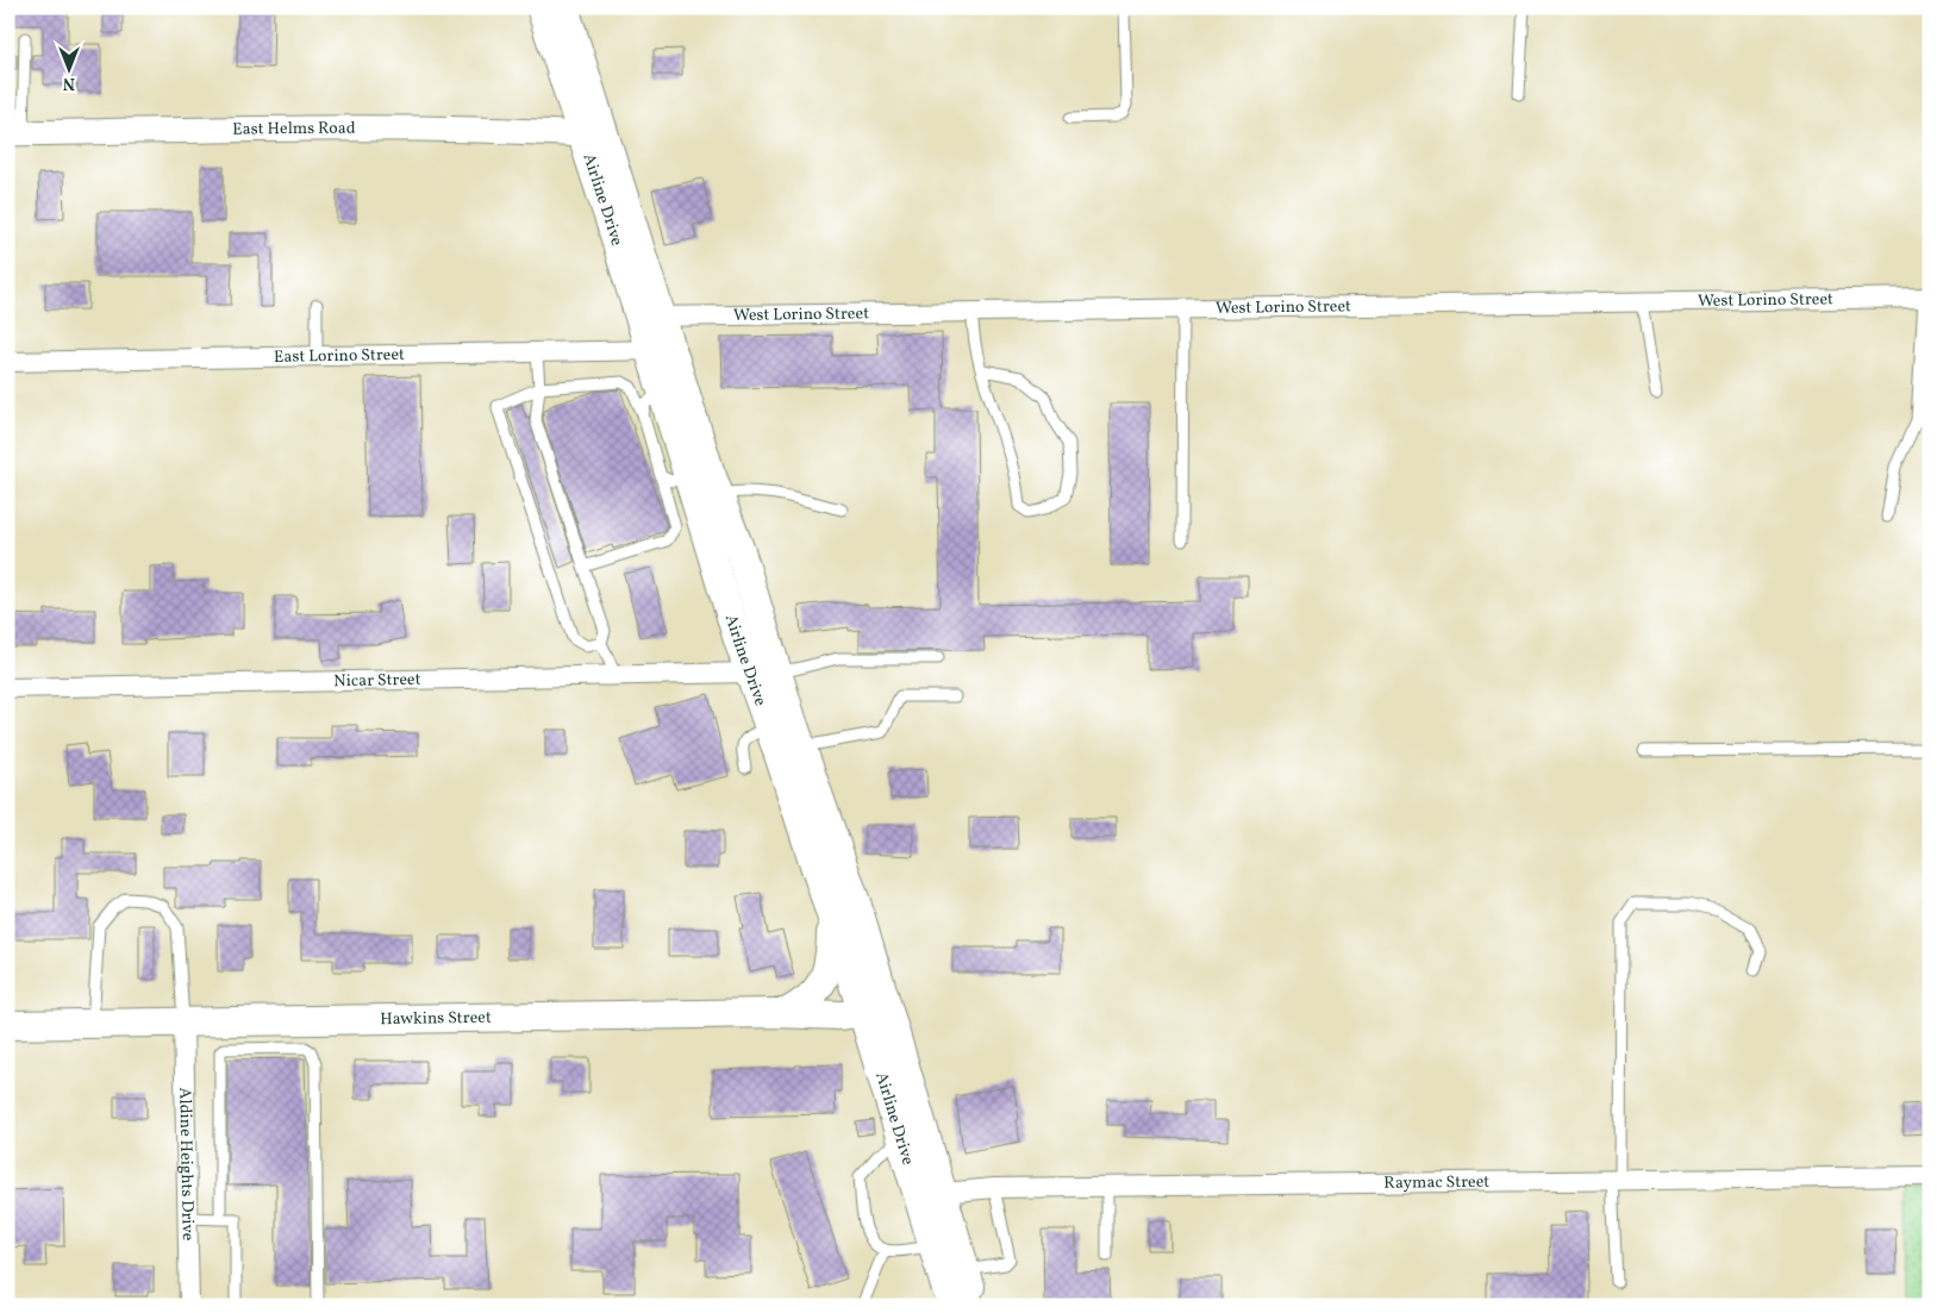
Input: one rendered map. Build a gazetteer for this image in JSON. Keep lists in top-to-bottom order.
{
  "streets": {
    "main road": ["Airline Drive", "Hawkins Street"],
    "street": [
      "East Helms Road",
      "West Lorino Street",
      "East Lorino Street",
      "Nicar Street",
      "Aldine Heights Drive",
      "Raymac Street"
    ]
  },
  "crossings": [
    ["East Helms Road", "Airline Drive"],
    ["Airline Drive", "West Lorino Street"],
    ["Airline Drive", "East Lorino Street"],
    ["Airline Drive", "Nicar Street"],
    ["Airline Drive", "Hawkins Street"],
    ["Airline Drive", "Raymac Street"],
    ["Hawkins Street", "Aldine Heights Drive"]
  ],
  "north": "bottom"
}
